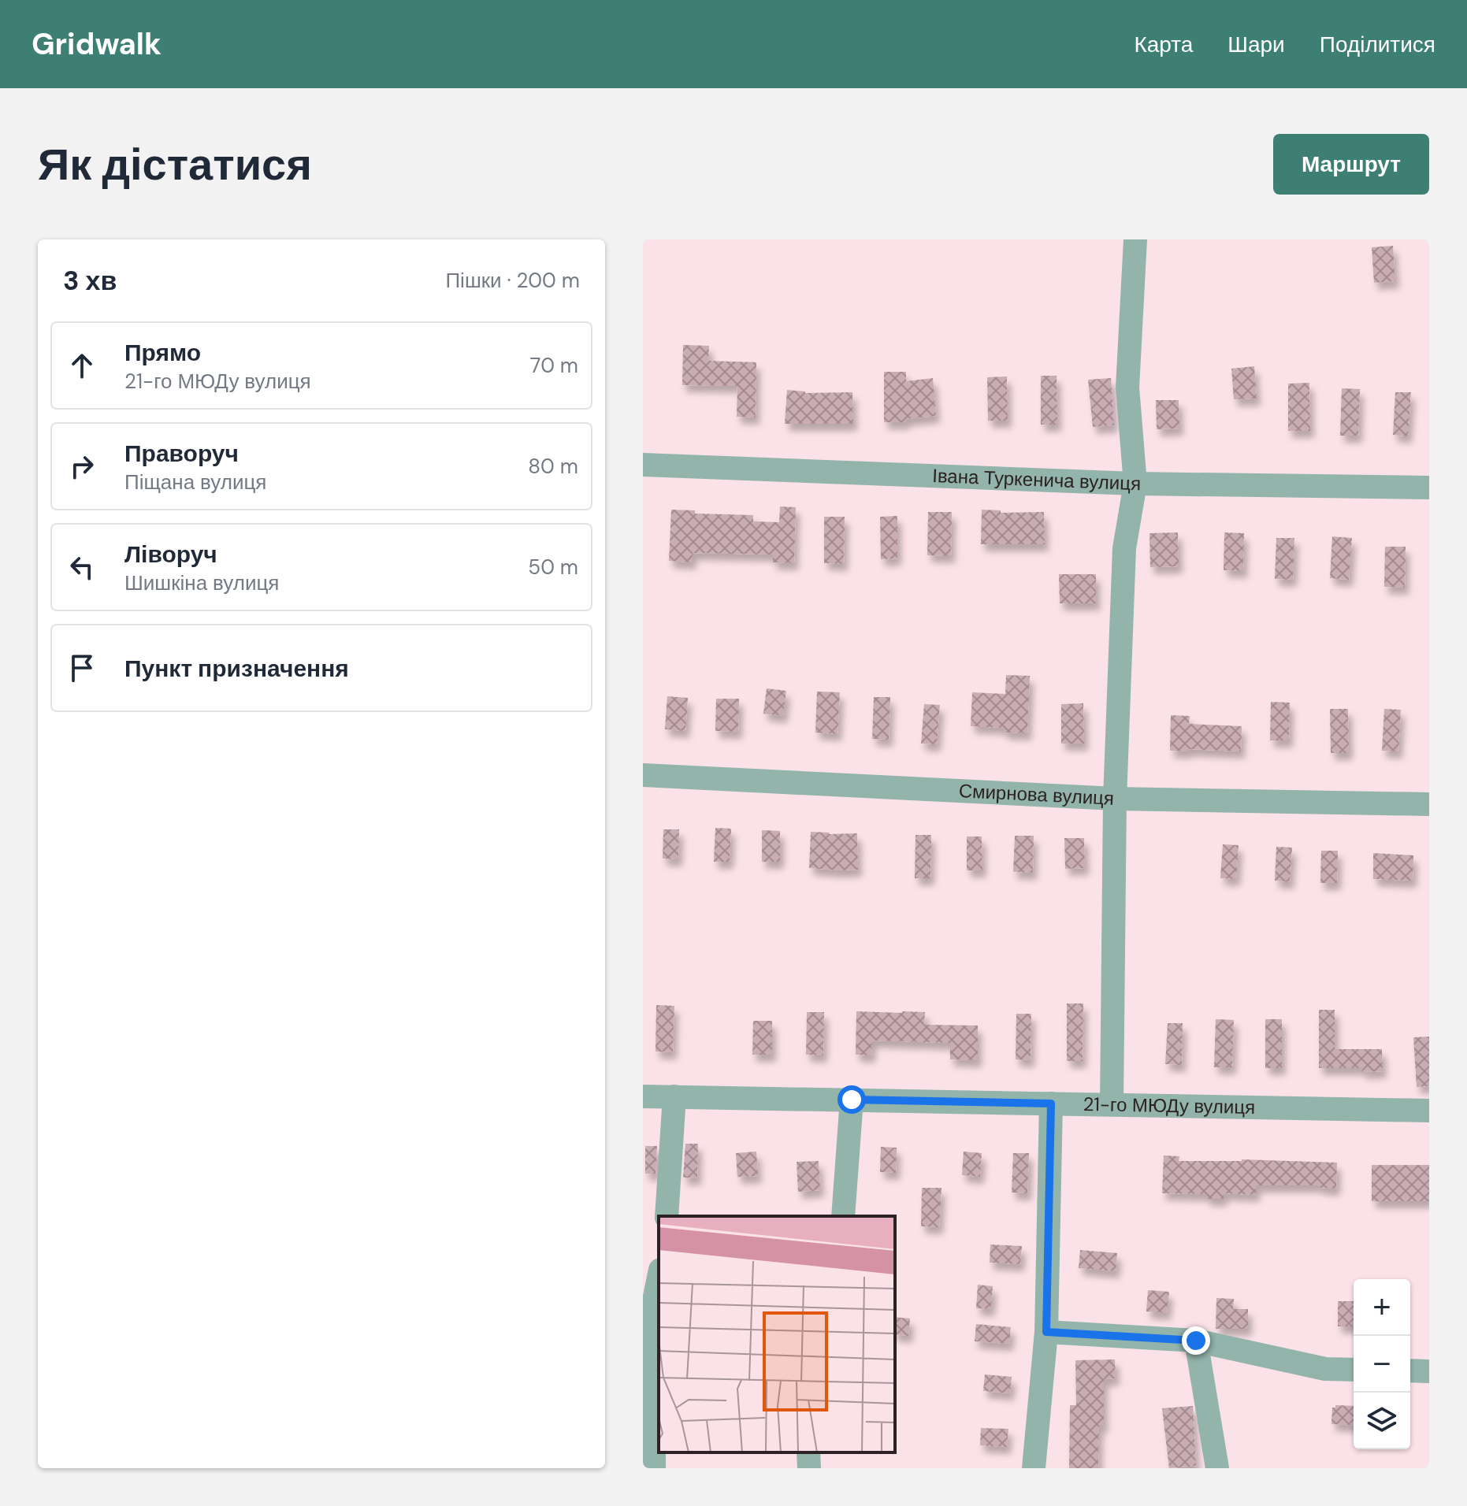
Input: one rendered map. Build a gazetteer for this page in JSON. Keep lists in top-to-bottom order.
{
  "streets": {
    "street": ["Івана Туркенича вулиця", "Смирнова вулиця", "21-го МЮДу вулиця"]
  },
  "page": {
    "header": "Gridwalk",
    "nav": ["Карта", "Шари", "Поділитися"],
    "buttons": "Маршрут",
    "title": "Як дістатися",
    "heading": ["3 хв", "Пішки · 200 m"],
    "list": [
      ["Прямо", "21-го МЮДу вулиця", "70 m"],
      ["Праворуч", "Піщана вулиця", "80 m"],
      ["Ліворуч", "Шишкіна вулиця", "50 m"],
      "Пункт призначення"
    ],
    "map_buttons": ["+", "−"]
  }
}
